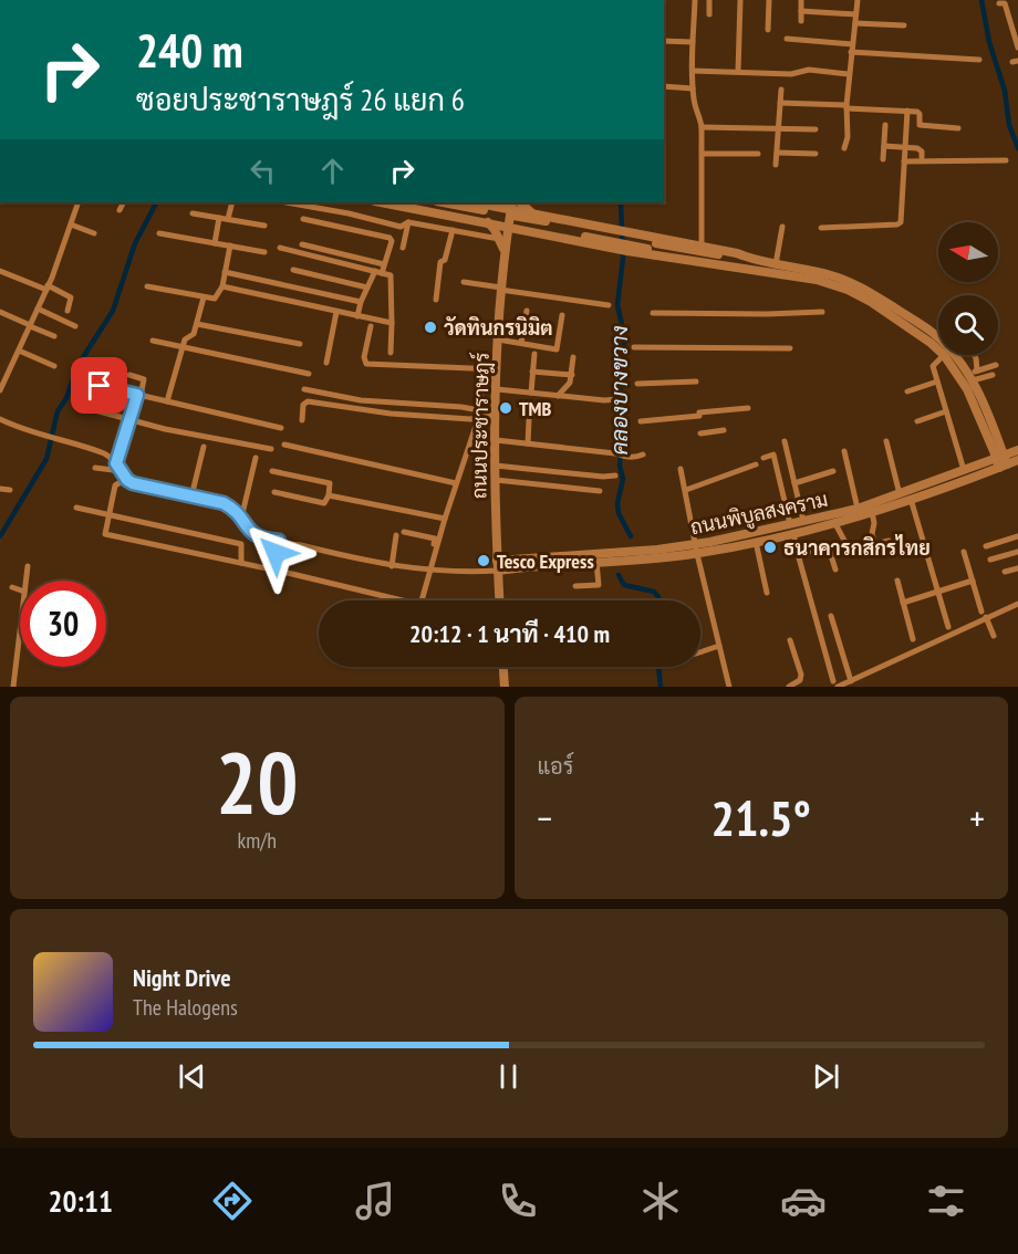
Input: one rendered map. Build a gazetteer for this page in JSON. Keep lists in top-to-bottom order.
{
  "streets": {
    "main road": ["ถนนประชาราษฎร์", "ถนนพิบูลสงคราม"]
  },
  "crossings": [
    ["ถนนประชาราษฎร์", "ถนนพิบูลสงคราม"]
  ],
  "water": ["คลองบางขวาง"],
  "places": [
    "วัดทินกรนิมิต",
    "TMB",
    "ธนาคารกสิกรไทย",
    "Tesco Express"
  ],
  "north": "left",
  "page": {
    "turn": ["240 m", "ซอยประชาราษฎร์ 26 แยก 6"],
    "limit": "30",
    "trip": "20:12 · 1 นาที · 410 m",
    "tile": [
      ["20", "km/h"],
      "แอร์"
    ],
    "heat": ["−", "21.5°", "+"],
    "song": ["Night Drive", "The Halogens"],
    "tabs": "20:11"
  }
}
